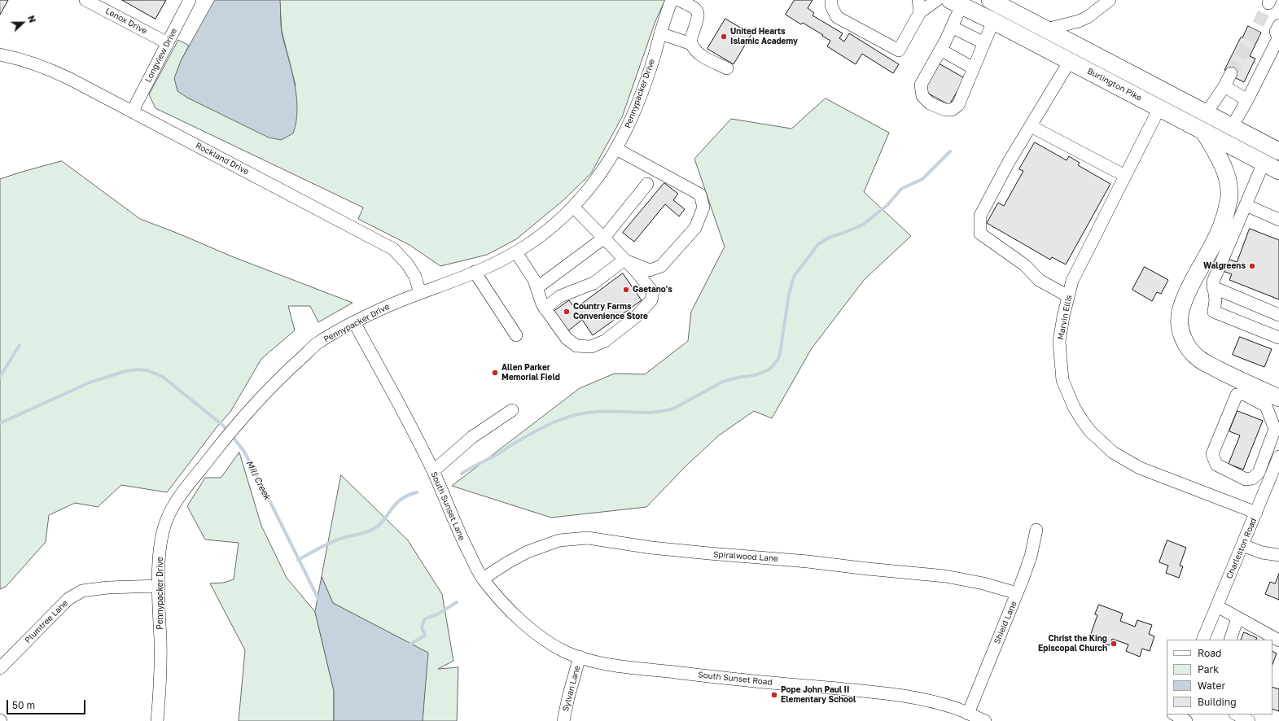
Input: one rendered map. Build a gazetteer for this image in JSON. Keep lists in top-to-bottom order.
{
  "streets": {
    "highway": ["Burlington Pike"],
    "street": [
      "Lenox Drive",
      "Longview Drive",
      "Pennypacker Drive",
      "Rockland Drive",
      "Marvin Ellis",
      "South Sunset Lane",
      "Charleston Road",
      "Spiralwood Lane",
      "Plumtree Lane",
      "Shield Lane",
      "South Sunset Road",
      "Sylvan Lane"
    ]
  },
  "crossings": [
    ["Lenox Drive", "Longview Drive"],
    ["Longview Drive", "Rockland Drive"],
    ["Burlington Pike", "Marvin Ellis"],
    ["Pennypacker Drive", "Rockland Drive"],
    ["Pennypacker Drive", "South Sunset Lane"],
    ["Pennypacker Drive", "Plumtree Lane"],
    ["Marvin Ellis", "Charleston Road"],
    ["South Sunset Lane", "Spiralwood Lane"],
    ["South Sunset Lane", "South Sunset Road"],
    ["South Sunset Lane", "Sylvan Lane"],
    ["Spiralwood Lane", "Shield Lane"],
    ["Shield Lane", "South Sunset Road"],
    ["South Sunset Road", "Sylvan Lane"]
  ],
  "water": ["Mill Creek"],
  "places": [
    "United Hearts Islamic Academy",
    "Walgreens",
    "Gaetano's",
    "Country Farms Convenience Store",
    "Allen Parker Memorial Field",
    "Christ the King Episcopal Church",
    "Pope John Paul II Elementary School"
  ],
  "legend": [
    "Road",
    "Park",
    "Water",
    "Building"
  ],
  "scale_bar": "50 m",
  "north": "right"
}
